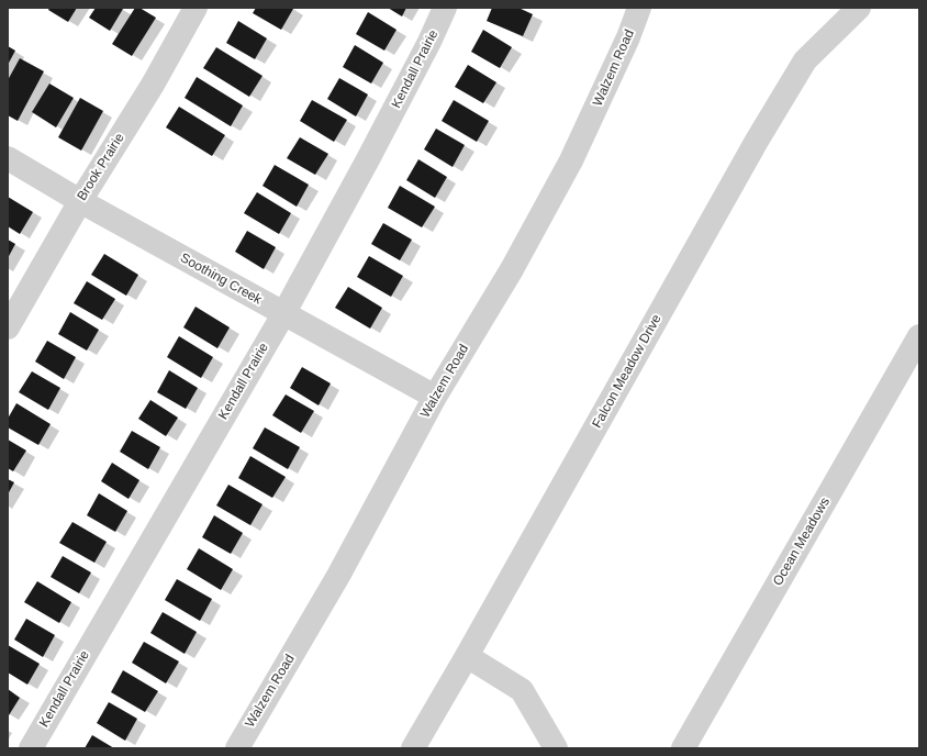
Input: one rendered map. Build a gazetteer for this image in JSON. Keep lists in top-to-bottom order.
{
  "streets": {
    "street": [
      "Walzem Road",
      "Kendall Prairie",
      "Brook Prairie",
      "Soothing Creek",
      "Falcon Meadow Drive",
      "Ocean Meadows"
    ]
  },
  "crossings": [
    ["Walzem Road", "Soothing Creek"],
    ["Kendall Prairie", "Soothing Creek"],
    ["Brook Prairie", "Soothing Creek"]
  ]
}
